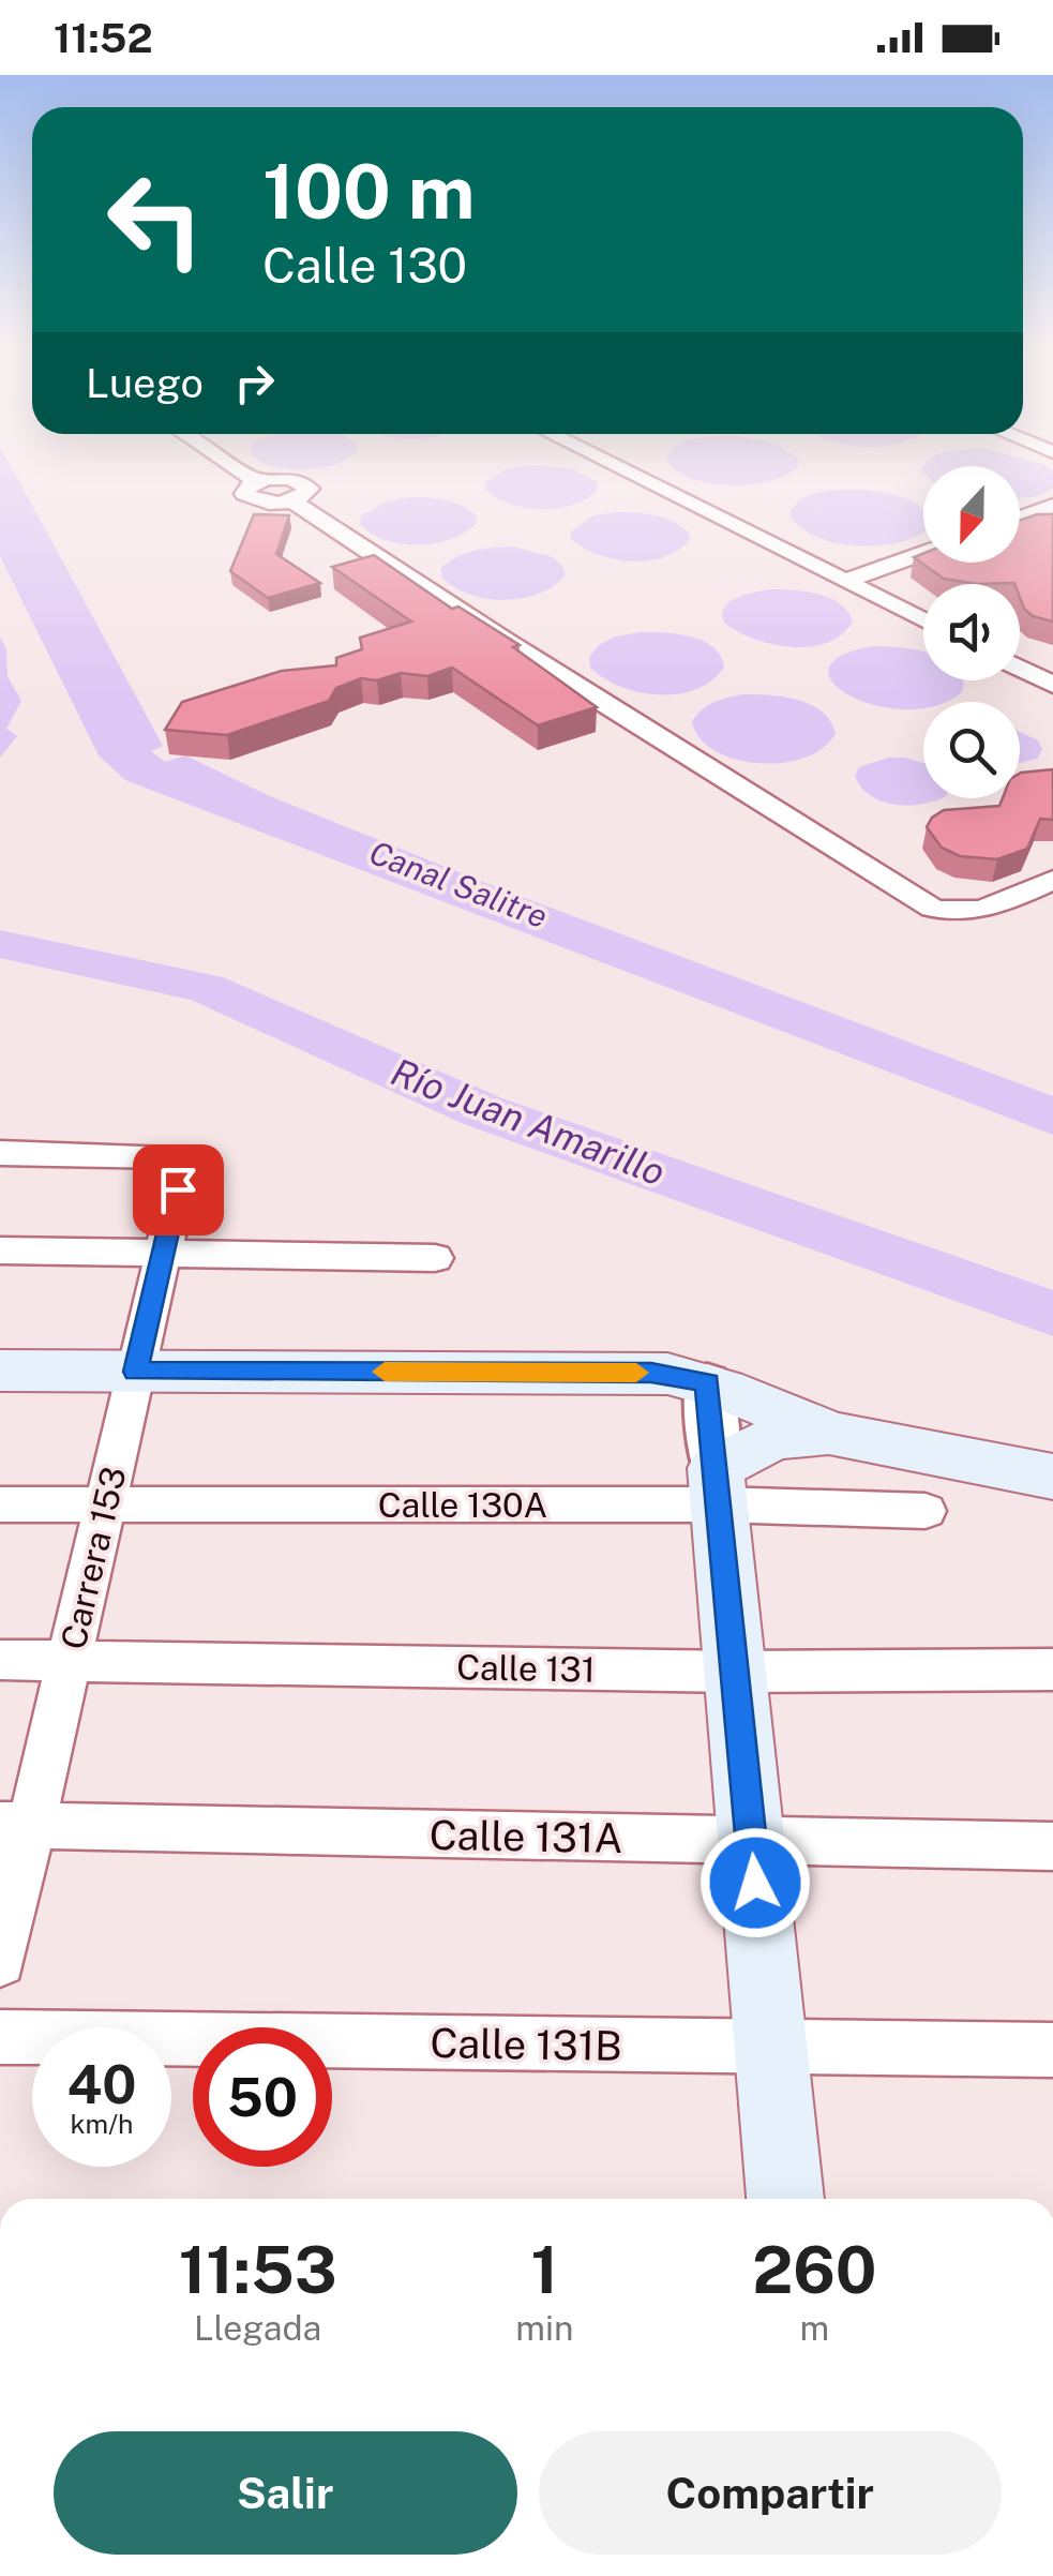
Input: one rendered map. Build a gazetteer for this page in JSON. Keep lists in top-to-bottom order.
{
  "streets": {
    "street": [
      "Calle 130A",
      "Carrera 153",
      "Calle 131",
      "Calle 131A",
      "Calle 131B"
    ]
  },
  "crossings": [
    ["Calle 130A", "Carrera 153"],
    ["Carrera 153", "Calle 131"],
    ["Carrera 153", "Calle 131A"]
  ],
  "water": ["Canal Salitre", "Río Juan Amarillo"],
  "north": "bottom",
  "page": {
    "status": "11:52",
    "turn": ["100 m", "Calle 130"],
    "then": "Luego",
    "speed": "40 km/h",
    "limit": "50",
    "eta": [
      "11:53",
      "Llegada",
      "1",
      "min",
      "260",
      "m"
    ],
    "buttons": ["Salir", "Compartir"]
  }
}
